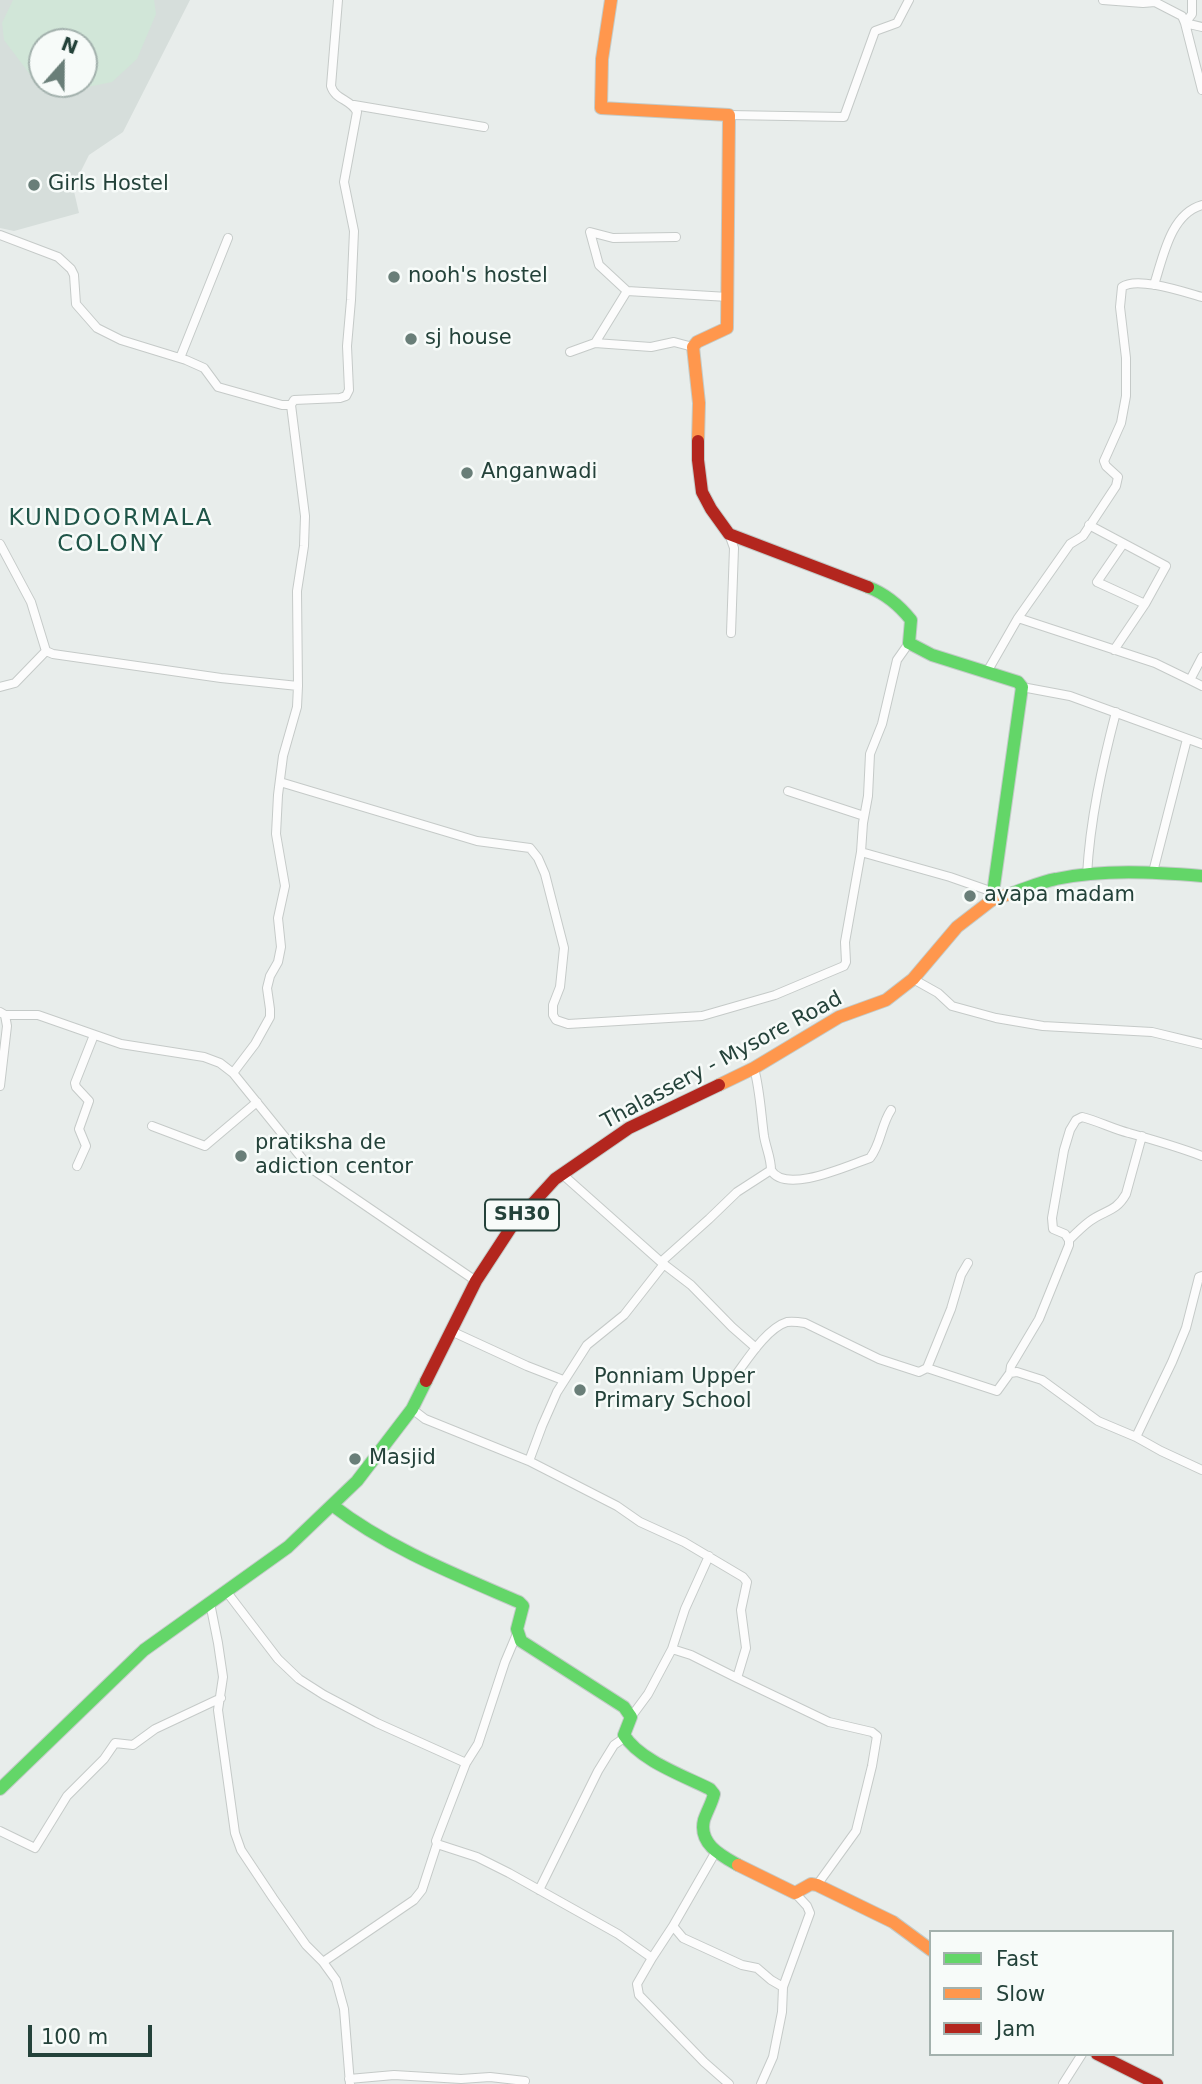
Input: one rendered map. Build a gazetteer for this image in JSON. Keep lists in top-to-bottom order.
{
  "streets": {
    "street": ["Thalassery - Mysore Road", "SH30"]
  },
  "districts": ["KUNDOORMALA COLONY"],
  "places": [
    "Girls Hostel",
    "nooh's hostel",
    "sj house",
    "Anganwadi",
    "ayapa madam",
    "pratiksha de adiction centor",
    "Ponniam Upper Primary School",
    "Masjid"
  ],
  "legend": ["Fast", "Slow", "Jam"],
  "scale_bar": "100 m",
  "north": "top"
}
